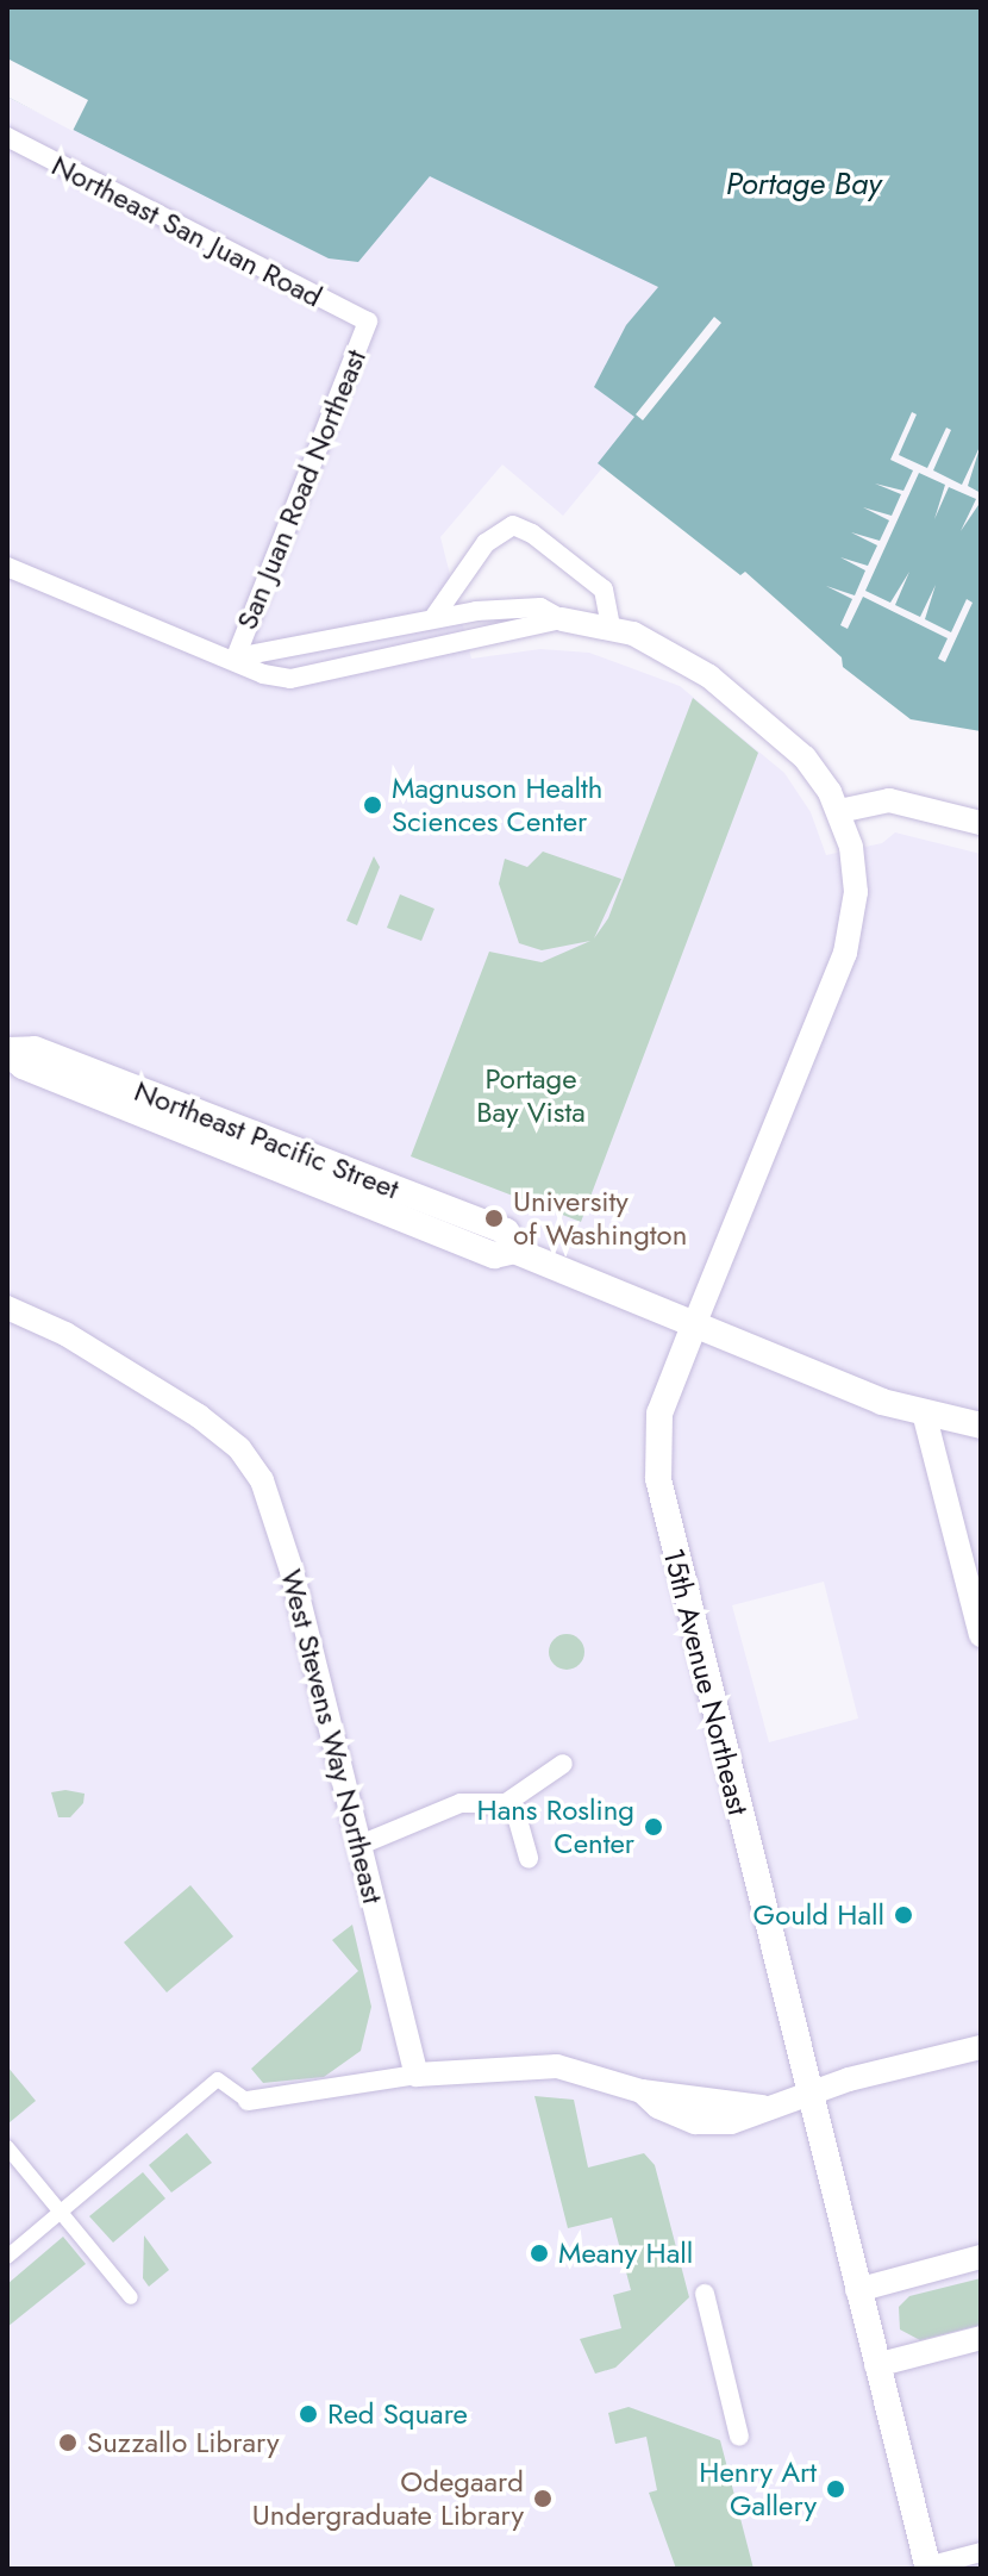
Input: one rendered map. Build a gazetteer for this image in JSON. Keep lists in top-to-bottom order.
{
  "streets": {
    "main road": ["Northeast Pacific Street", "15th Avenue Northeast"],
    "street": ["Northeast San Juan Road", "San Juan Road Northeast", "West Stevens Way Northeast"]
  },
  "crossings": [
    ["Northeast San Juan Road", "San Juan Road Northeast"],
    ["Northeast Pacific Street", "15th Avenue Northeast"]
  ],
  "water": ["Portage Bay"],
  "parks": ["Portage Bay Vista"],
  "places": [
    "Magnuson Health Sciences Center",
    "University of Washington",
    "Hans Rosling Center",
    "Gould Hall",
    "Meany Hall",
    "Red Square",
    "Suzzallo Library",
    "Henry Art Gallery",
    "Odegaard Undergraduate Library"
  ]
}
